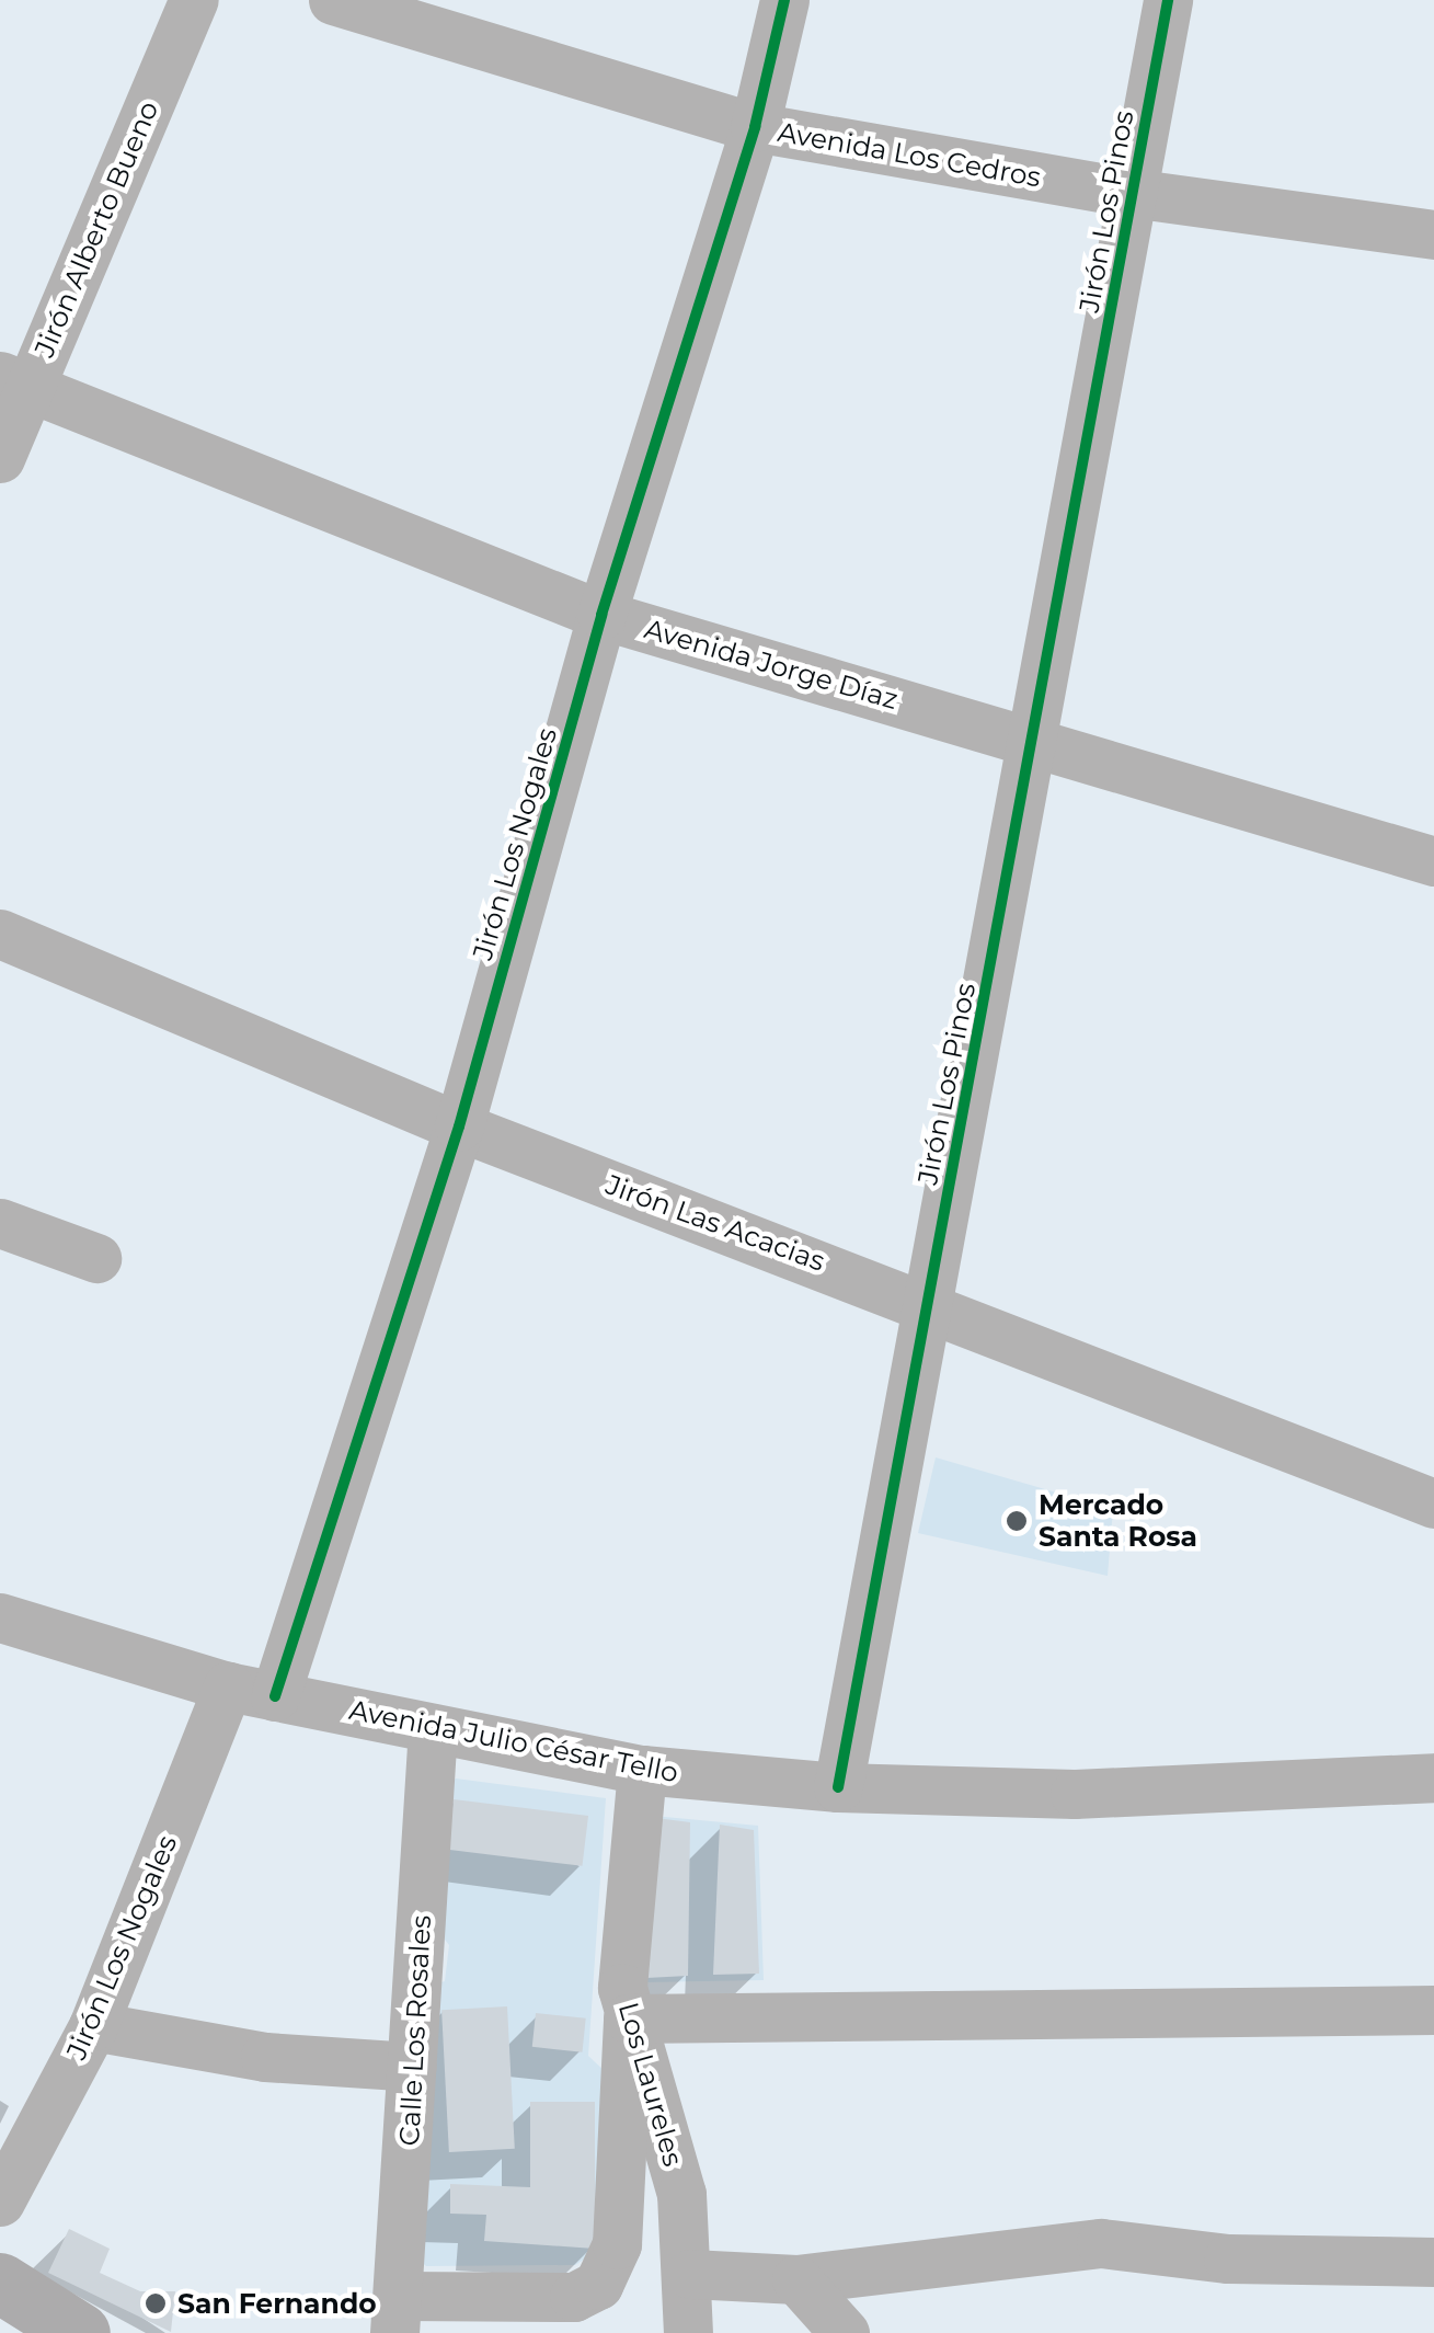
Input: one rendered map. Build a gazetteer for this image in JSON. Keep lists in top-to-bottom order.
{
  "streets": {
    "street": [
      "Avenida Los Cedros",
      "Jirón Los Pinos",
      "Jirón Alberto Bueno",
      "Avenida Jorge Díaz",
      "Jirón Los Nogales",
      "Jirón Las Acacias",
      "Avenida Julio César Tello",
      "Calle Los Rosales",
      "Los Laureles"
    ]
  },
  "crossings": [
    ["Avenida Los Cedros", "Jirón Los Pinos"],
    ["Avenida Los Cedros", "Jirón Los Nogales"],
    ["Jirón Los Pinos", "Avenida Jorge Díaz"],
    ["Jirón Los Pinos", "Jirón Las Acacias"],
    ["Jirón Los Pinos", "Avenida Julio César Tello"],
    ["Jirón Alberto Bueno", "Avenida Jorge Díaz"],
    ["Avenida Jorge Díaz", "Jirón Los Nogales"],
    ["Jirón Los Nogales", "Jirón Las Acacias"],
    ["Jirón Los Nogales", "Avenida Julio César Tello"],
    ["Avenida Julio César Tello", "Calle Los Rosales"],
    ["Avenida Julio César Tello", "Los Laureles"]
  ],
  "places": ["Mercado Santa Rosa", "San Fernando"]
}
